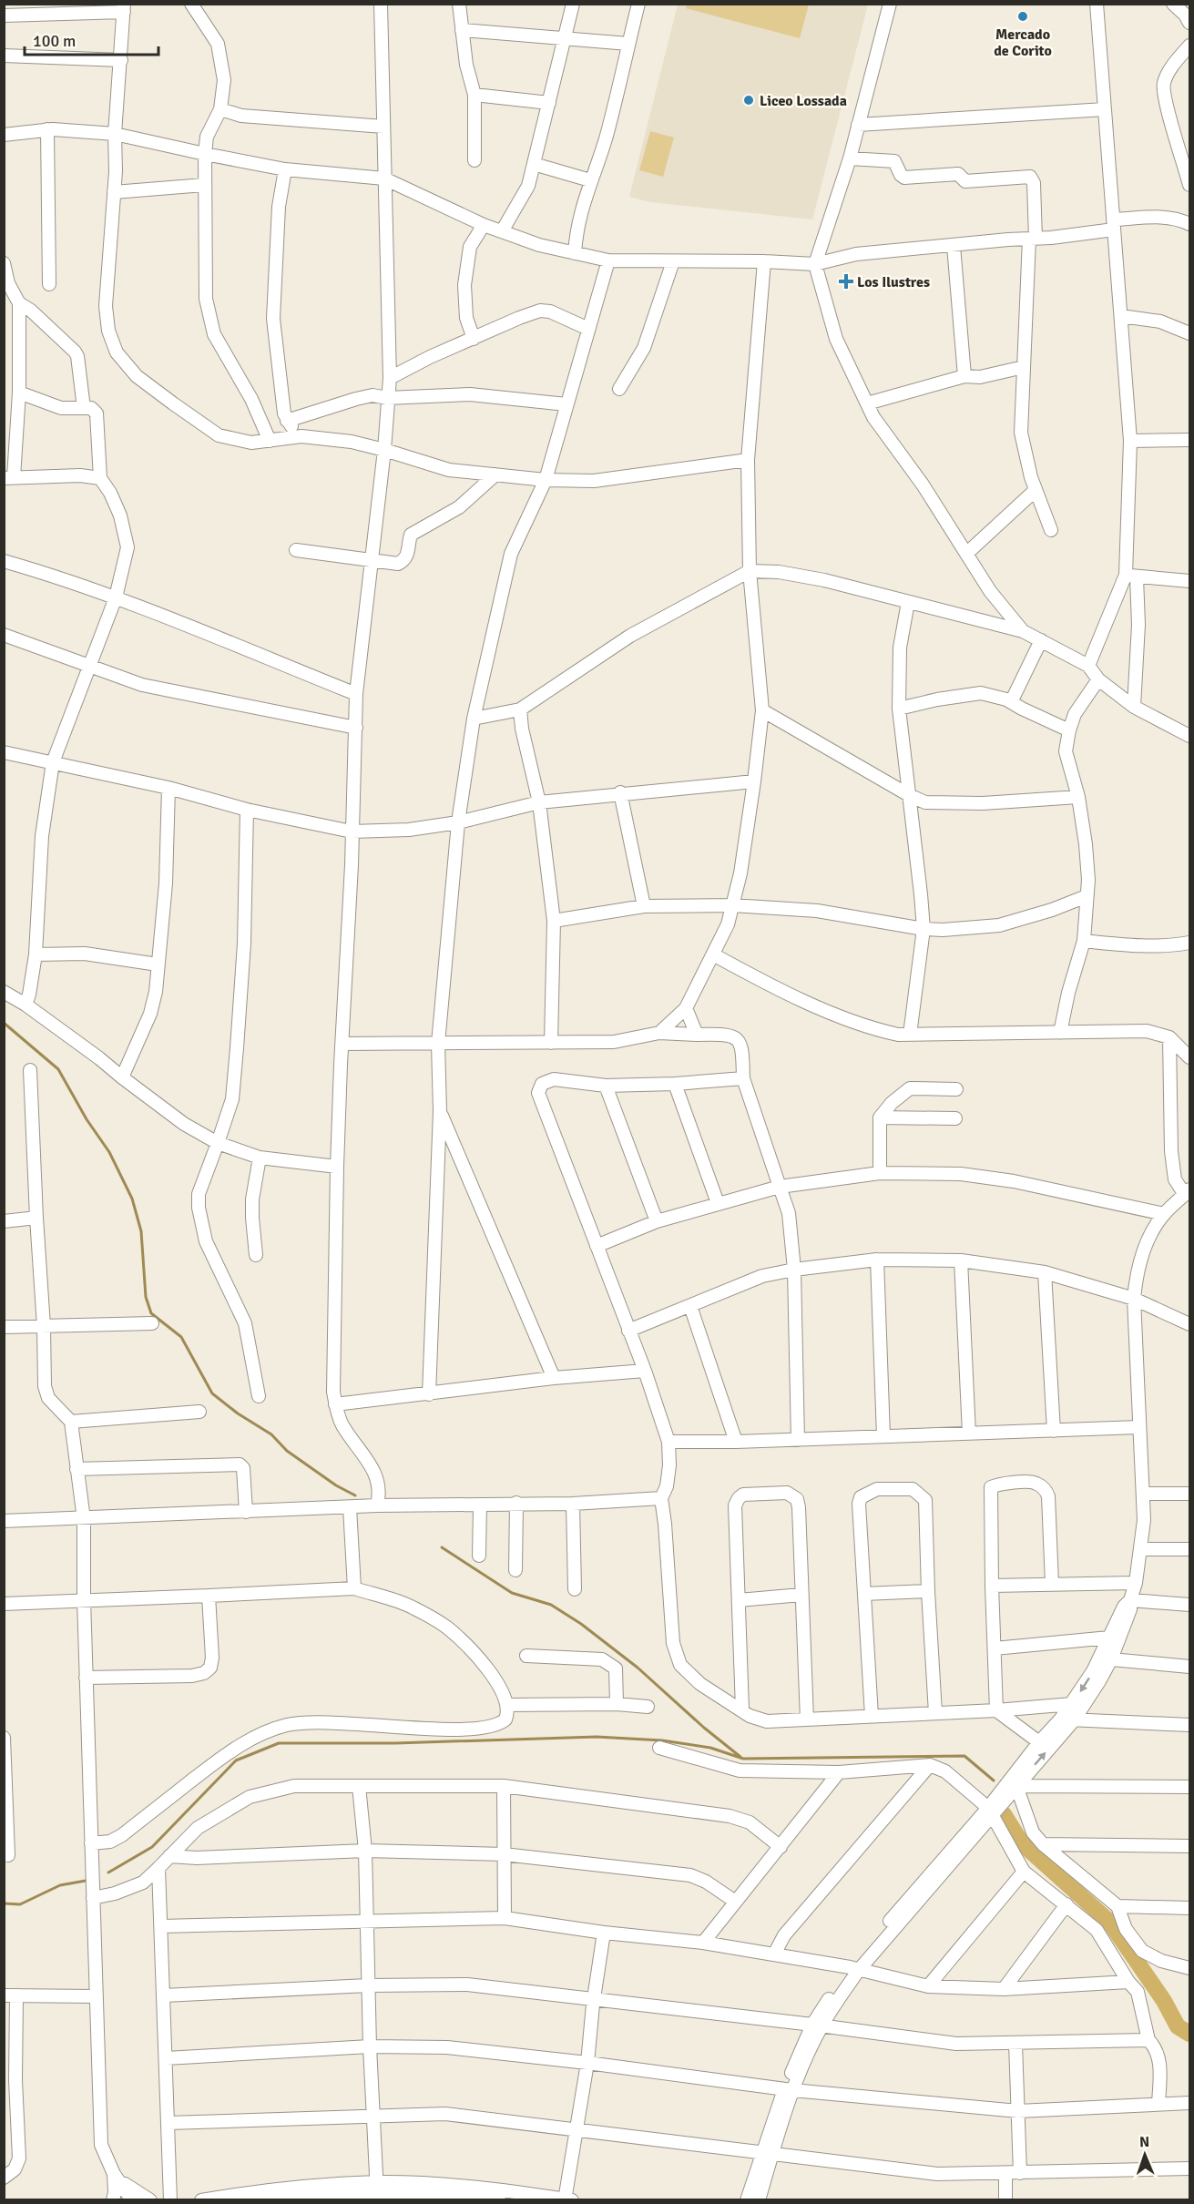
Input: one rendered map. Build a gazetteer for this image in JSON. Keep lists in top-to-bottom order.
{
  "places": {
    "other": ["Mercado de Corito", "Liceo Lossada"],
    "health": ["Los Ilustres"]
  },
  "scale_bar": "100 m",
  "north": "top"
}
